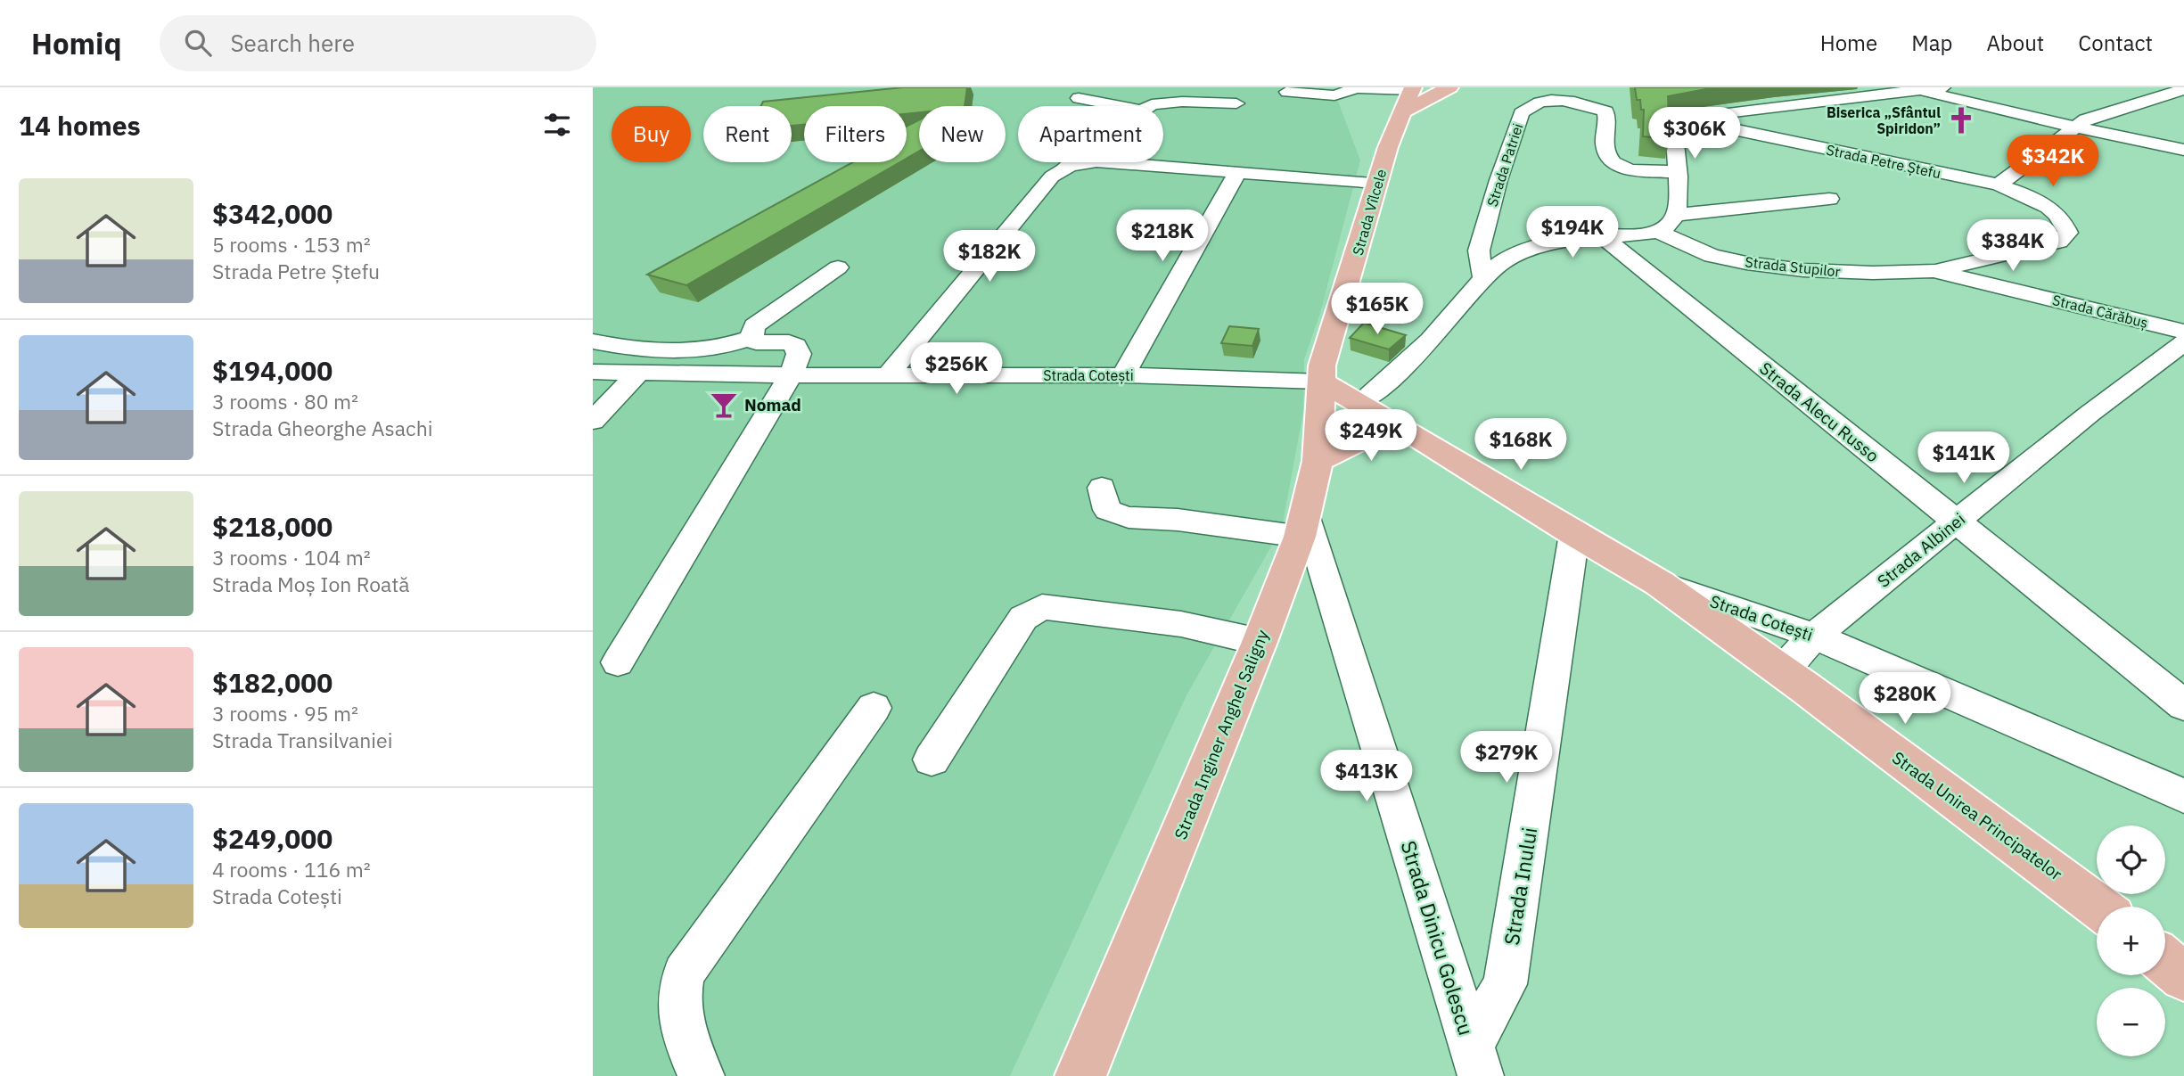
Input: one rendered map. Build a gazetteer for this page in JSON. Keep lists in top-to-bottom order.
{
  "streets": {
    "main road": [
      "Strada Vîlcele",
      "Strada Cotești",
      "Strada Inginer Anghel Saligny",
      "Strada Unirea Principatelor"
    ],
    "street": [
      "Strada Petre Ștefu",
      "Strada Patriei",
      "Strada Stupilor",
      "Strada Cărăbuș",
      "Strada Alecu Russo",
      "Strada Albinei",
      "Strada Inului",
      "Strada Dinicu Golescu"
    ]
  },
  "crossings": [
    ["Strada Petre Ștefu", "Strada Stupilor"],
    ["Strada Petre Ștefu", "Strada Cărăbuș"],
    ["Strada Vîlcele", "Strada Cotești"],
    ["Strada Vîlcele", "Strada Inginer Anghel Saligny"],
    ["Strada Stupilor", "Strada Cărăbuș"],
    ["Strada Cotești", "Strada Albinei"],
    ["Strada Cotești", "Strada Inginer Anghel Saligny"],
    ["Strada Cotești", "Strada Unirea Principatelor"],
    ["Strada Cotești", "Strada Inului"],
    ["Strada Alecu Russo", "Strada Albinei"],
    ["Strada Albinei", "Strada Unirea Principatelor"],
    ["Strada Inginer Anghel Saligny", "Strada Dinicu Golescu"],
    ["Strada Inului", "Strada Dinicu Golescu"]
  ],
  "places": {
    "church": ["Biserica „Sfântul Spiridon”"],
    "bar": ["Nomad"]
  },
  "page": {
    "header": "Homiq",
    "search": "Search here",
    "nav": [
      "Home",
      "Map",
      "About",
      "Contact"
    ],
    "heading": "14 homes",
    "chip": [
      "Buy",
      "Rent",
      "Filters",
      "New",
      "Apartment"
    ],
    "price": [
      "$306K",
      "$342K",
      "$194K",
      "$218K",
      "$384K",
      "$182K",
      "$165K",
      "$256K",
      "$249K",
      "$168K",
      "$141K",
      "$280K",
      "$279K",
      "$413K"
    ],
    "list": [
      {
        "name": "$342,000",
        "note": "5 rooms · 153 m² · Strada Petre Ștefu"
      },
      {
        "name": "$194,000",
        "note": "3 rooms · 80 m² · Strada Gheorghe Asachi"
      },
      {
        "name": "$218,000",
        "note": "3 rooms · 104 m² · Strada Moș Ion Roată"
      },
      {
        "name": "$182,000",
        "note": "3 rooms · 95 m² · Strada Transilvaniei"
      },
      {
        "name": "$249,000",
        "note": "4 rooms · 116 m² · Strada Cotești"
      }
    ],
    "map_buttons": ["+", "−"]
  }
}
